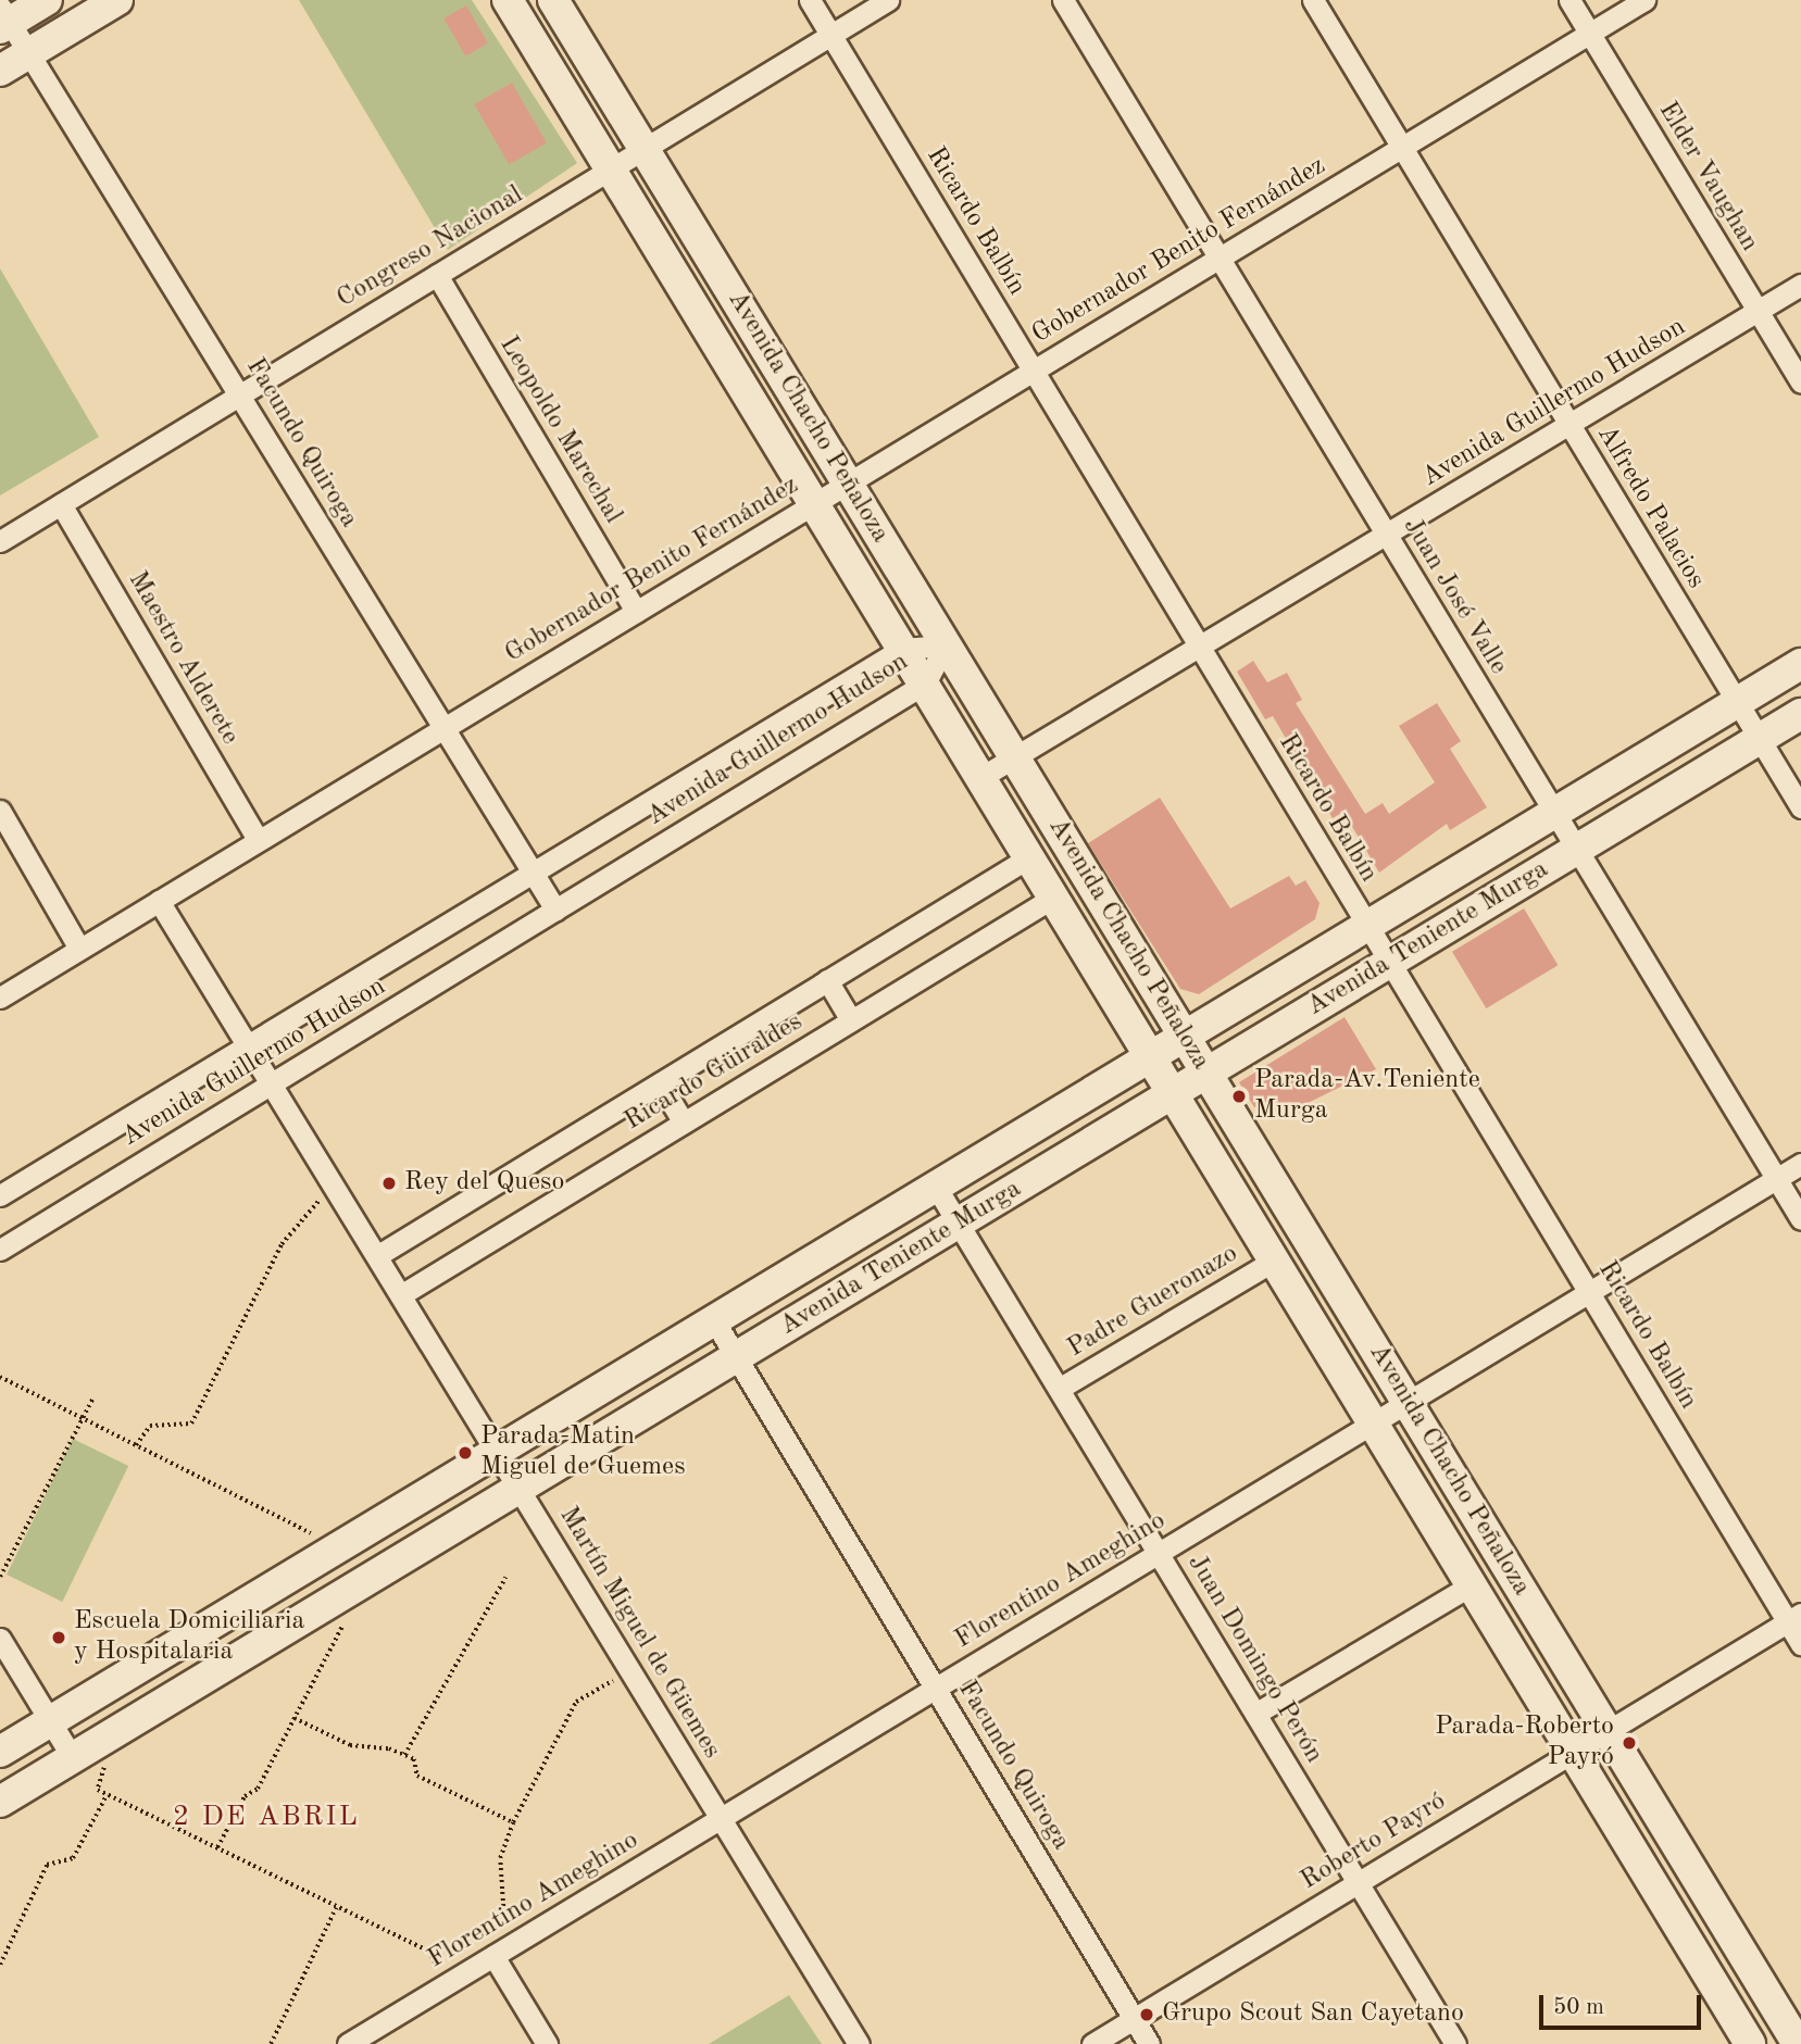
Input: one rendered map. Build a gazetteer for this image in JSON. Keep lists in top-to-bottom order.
{
  "streets": {
    "main road": ["Avenida Chacho Peñaloza", "Avenida Teniente Murga"],
    "street": [
      "Elder Vaughan",
      "Ricardo Balbín",
      "Congreso Nacional",
      "Gobernador Benito Fernández",
      "Avenida Guillermo Hudson",
      "Leopoldo Marechal",
      "Facundo Quiroga",
      "Alfredo Palacios",
      "Juan José Valle",
      "Maestro Alderete",
      "Ricardo Güiraldes",
      "Padre Gueronazo",
      "Florentino Ameghino",
      "Martín Miguel de Güemes",
      "Juan Domingo Perón",
      "Roberto Payró"
    ]
  },
  "crossings": [
    ["Elder Vaughan", "Gobernador Benito Fernández"],
    ["Elder Vaughan", "Avenida Guillermo Hudson"],
    ["Ricardo Balbín", "Congreso Nacional"],
    ["Ricardo Balbín", "Gobernador Benito Fernández"],
    ["Ricardo Balbín", "Avenida Guillermo Hudson"],
    ["Ricardo Balbín", "Avenida Teniente Murga"],
    ["Ricardo Balbín", "Florentino Ameghino"],
    ["Ricardo Balbín", "Roberto Payró"],
    ["Congreso Nacional", "Avenida Chacho Peñaloza"],
    ["Congreso Nacional", "Leopoldo Marechal"],
    ["Congreso Nacional", "Facundo Quiroga"],
    ["Congreso Nacional", "Maestro Alderete"],
    ["Gobernador Benito Fernández", "Avenida Chacho Peñaloza"],
    ["Gobernador Benito Fernández", "Leopoldo Marechal"],
    ["Gobernador Benito Fernández", "Facundo Quiroga"],
    ["Gobernador Benito Fernández", "Alfredo Palacios"],
    ["Gobernador Benito Fernández", "Juan José Valle"],
    ["Gobernador Benito Fernández", "Maestro Alderete"],
    ["Gobernador Benito Fernández", "Martín Miguel de Güemes"],
    ["Avenida Guillermo Hudson", "Avenida Chacho Peñaloza"],
    ["Avenida Guillermo Hudson", "Facundo Quiroga"],
    ["Avenida Guillermo Hudson", "Alfredo Palacios"],
    ["Avenida Guillermo Hudson", "Juan José Valle"],
    ["Avenida Guillermo Hudson", "Martín Miguel de Güemes"],
    ["Avenida Chacho Peñaloza", "Avenida Teniente Murga"],
    ["Avenida Chacho Peñaloza", "Ricardo Güiraldes"],
    ["Avenida Chacho Peñaloza", "Padre Gueronazo"],
    ["Avenida Chacho Peñaloza", "Florentino Ameghino"],
    ["Avenida Chacho Peñaloza", "Roberto Payró"],
    ["Facundo Quiroga", "Avenida Teniente Murga"],
    ["Facundo Quiroga", "Florentino Ameghino"],
    ["Facundo Quiroga", "Roberto Payró"],
    ["Alfredo Palacios", "Avenida Teniente Murga"],
    ["Juan José Valle", "Avenida Teniente Murga"],
    ["Juan José Valle", "Florentino Ameghino"],
    ["Avenida Teniente Murga", "Martín Miguel de Güemes"],
    ["Avenida Teniente Murga", "Juan Domingo Perón"],
    ["Ricardo Güiraldes", "Martín Miguel de Güemes"],
    ["Padre Gueronazo", "Juan Domingo Perón"],
    ["Florentino Ameghino", "Martín Miguel de Güemes"],
    ["Florentino Ameghino", "Juan Domingo Perón"],
    ["Juan Domingo Perón", "Roberto Payró"]
  ],
  "districts": ["2 DE ABRIL"],
  "places": [
    "Parada-Av.Teniente Murga",
    "Rey del Queso",
    "Parada-Matin Miguel de Guemes",
    "Escuela Domiciliaria y Hospitalaria",
    "Parada-Roberto Payró",
    "Grupo Scout San Cayetano"
  ],
  "scale_bar": "50 m"
}
